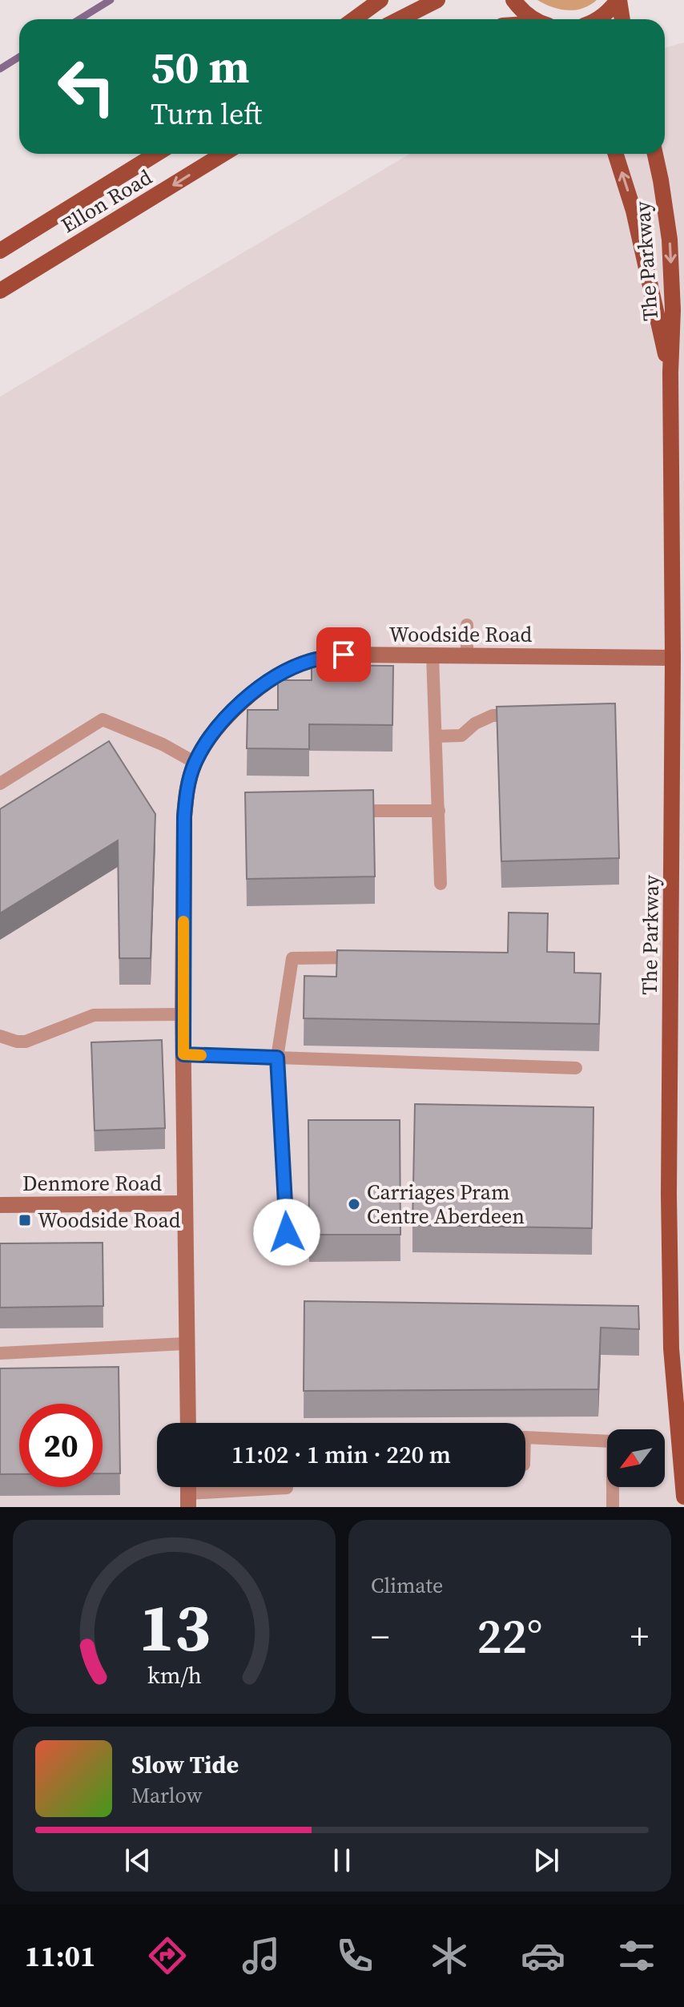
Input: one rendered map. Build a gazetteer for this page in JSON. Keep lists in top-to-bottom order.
{
  "streets": {
    "main road": ["Ellon Road", "The Parkway"],
    "street": ["Woodside Road", "Denmore Road"]
  },
  "crossings": [
    ["The Parkway", "Woodside Road"],
    ["Woodside Road", "Denmore Road"]
  ],
  "places": {
    "other": ["Carriages Pram Centre Aberdeen"],
    "transit": ["Woodside Road"]
  },
  "north": "bottom left",
  "page": {
    "turn": ["50 m", "Turn left"],
    "limit": "20",
    "trip": "11:02 · 1 min · 220 m",
    "tile": "Climate",
    "heat": ["−", "22°", "+"],
    "song": ["Slow Tide", "Marlow"],
    "tabs": "11:01",
    "gauge": ["13", "km/h"]
  }
}
